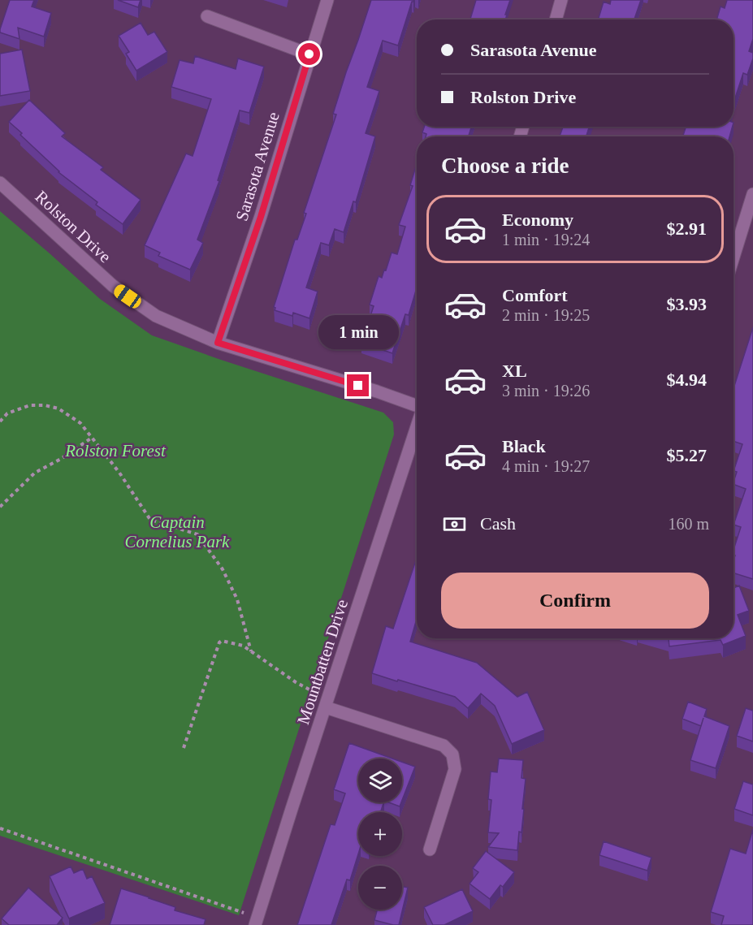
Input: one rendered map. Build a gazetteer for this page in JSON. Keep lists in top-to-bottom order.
{
  "streets": {
    "street": ["Sarasota Avenue", "Rolston Drive", "Mountbatten Drive"]
  },
  "crossings": [
    ["Sarasota Avenue", "Rolston Drive"]
  ],
  "parks": ["Rolston Forest", "Captain Cornelius Park"],
  "page": {
    "banner": ["Sarasota Avenue", "Rolston Drive"],
    "heading": "Choose a ride",
    "list": [
      {
        "name": "Economy",
        "note": "1 min · 19:24",
        "value": "$2.91"
      },
      {
        "name": "Comfort",
        "note": "2 min · 19:25",
        "value": "$3.93"
      },
      {
        "name": "XL",
        "note": "3 min · 19:26",
        "value": "$4.94"
      },
      {
        "name": "Black",
        "note": "4 min · 19:27",
        "value": "$5.27"
      }
    ],
    "bubble": "1 min",
    "pay": ["Cash", "160 m"],
    "buttons": "Confirm",
    "map_buttons": ["+", "−"]
  }
}
